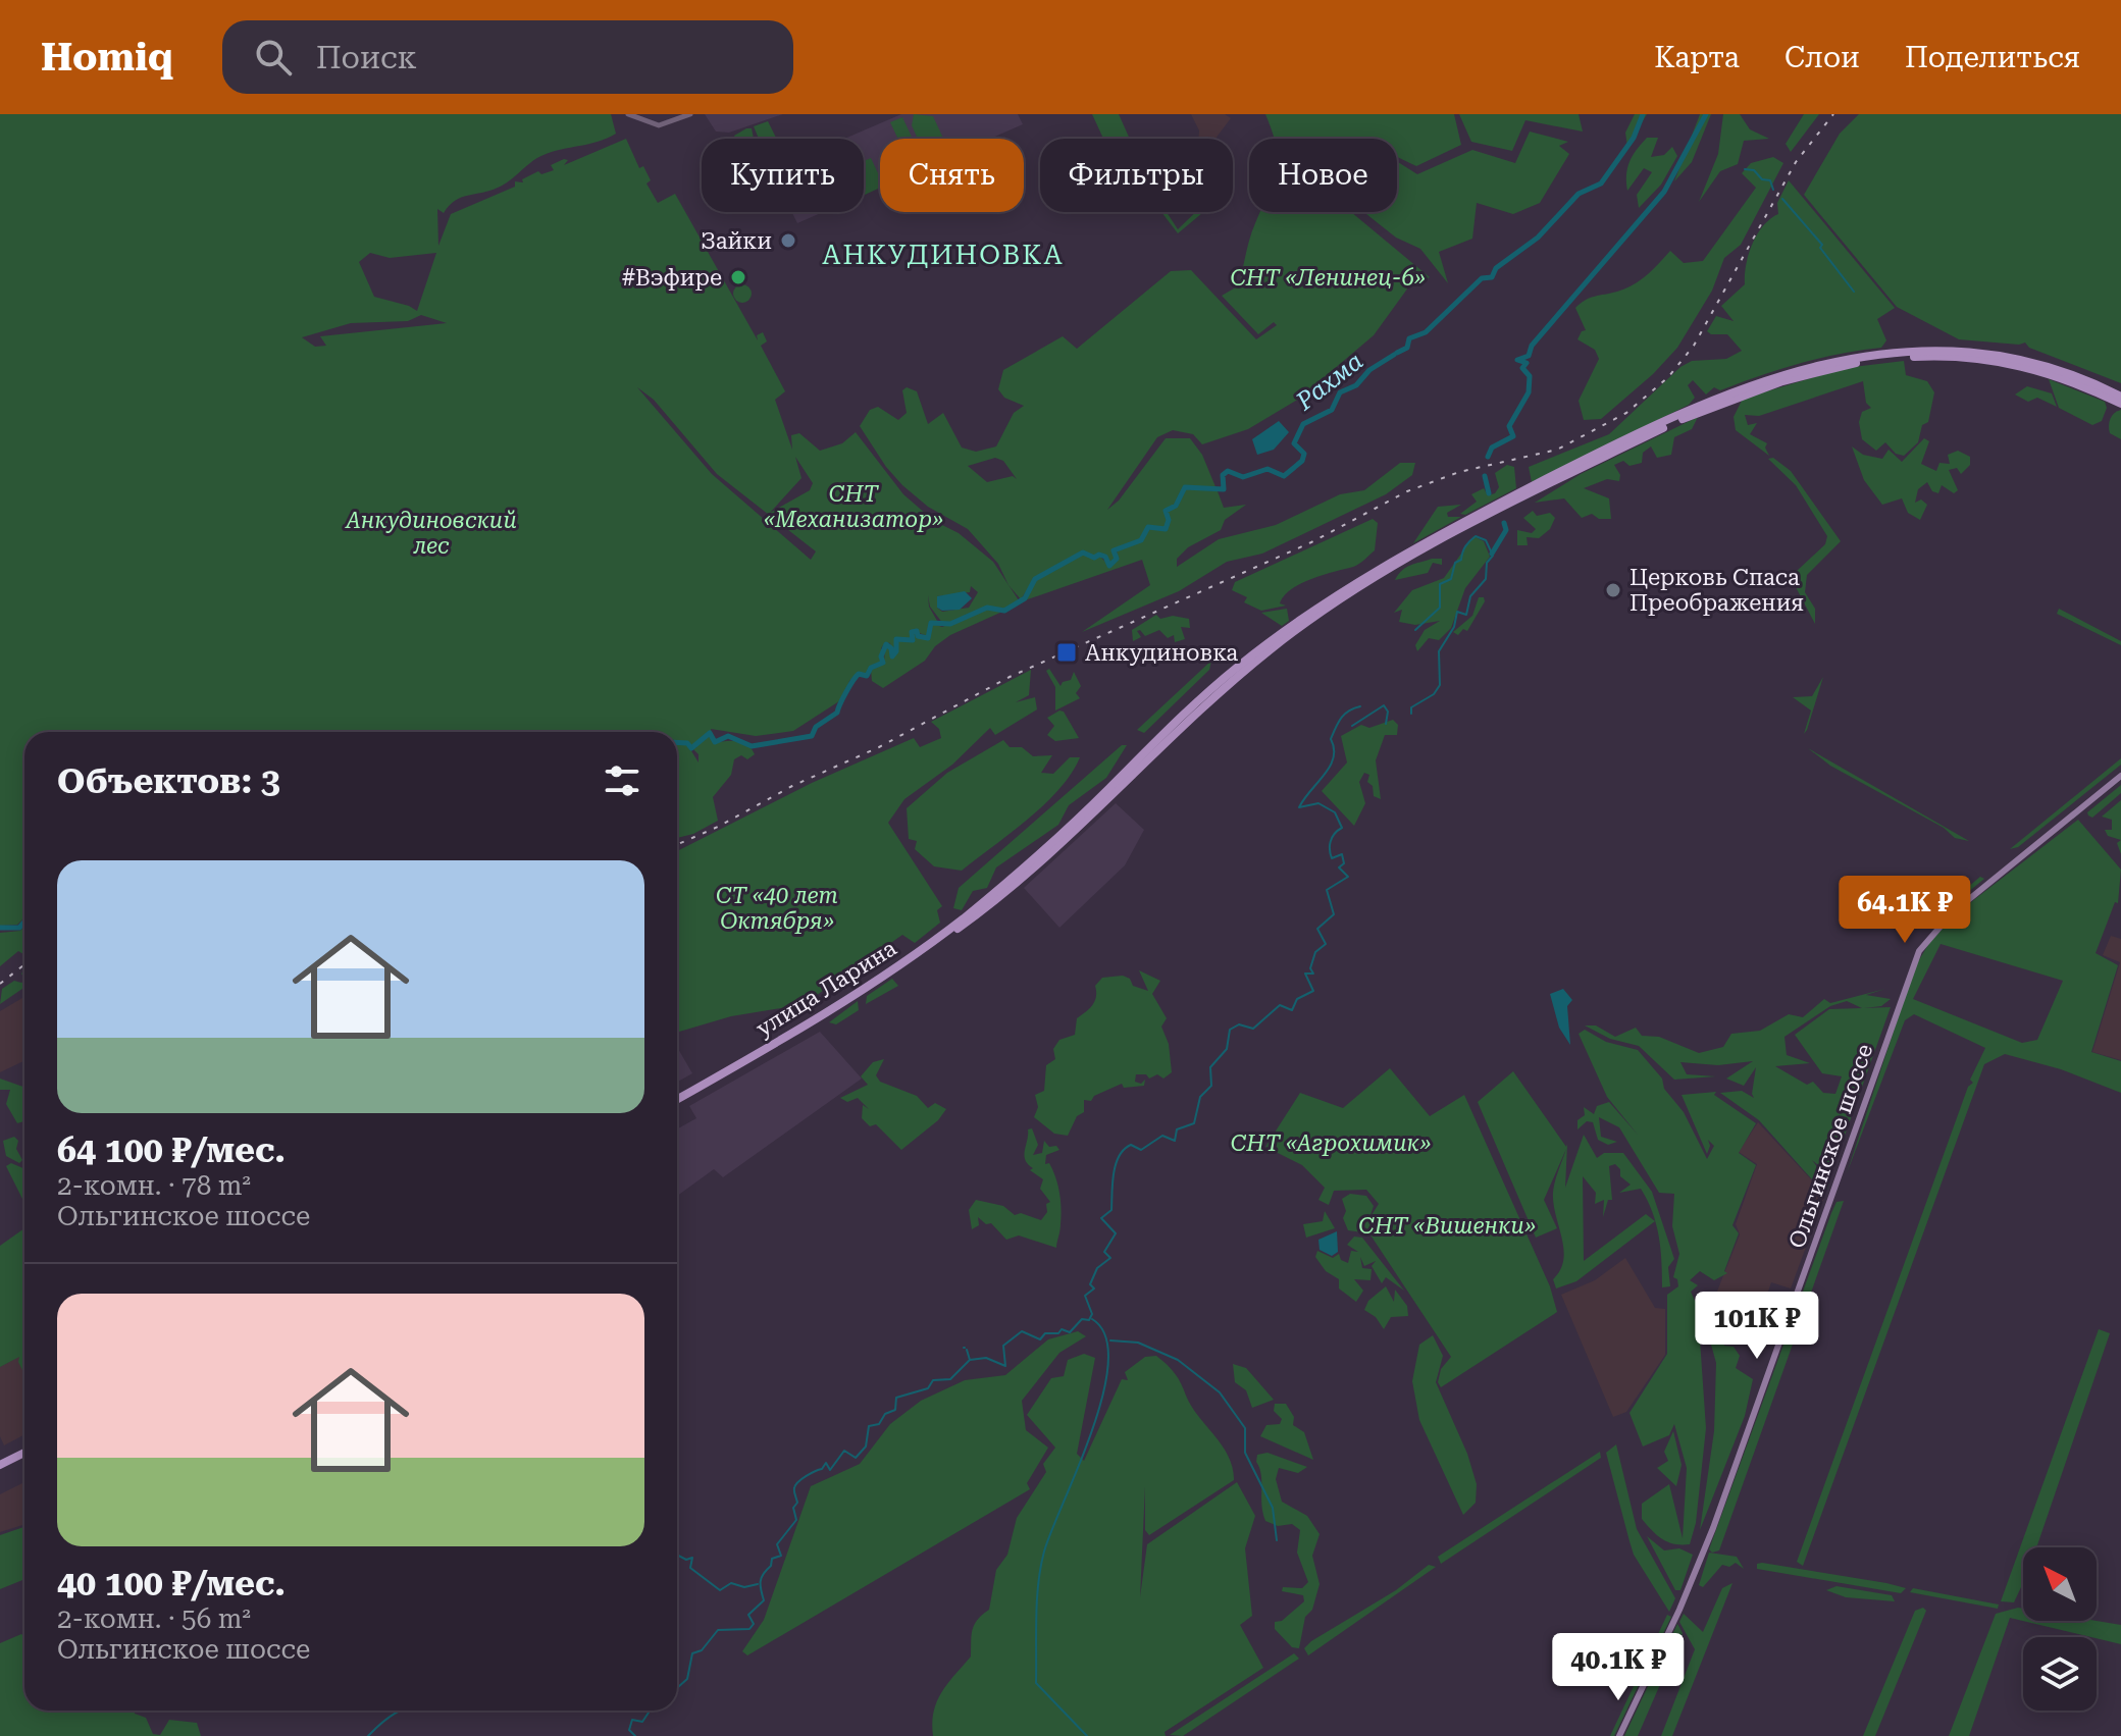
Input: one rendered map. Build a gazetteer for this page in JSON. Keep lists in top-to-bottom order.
{
  "streets": {
    "main road": ["улица Ларина", "Ольгинское шоссе"]
  },
  "districts": ["АНКУДИНОВКА"],
  "water": ["Рахма"],
  "parks": [
    "СНТ «Ленинец-6»",
    "СНТ «Механизатор»",
    "Анкудиновский лес",
    "СТ «40 лет Октября»",
    "СНТ «Агрохимик»",
    "СНТ «Вишенки»"
  ],
  "places": {
    "other": ["Зайки", "#Вэфире", "Церковь Спаса Преображения"],
    "transit": ["Анкудиновка"]
  },
  "north": "top left",
  "page": {
    "header": "Homiq",
    "search": "Поиск",
    "nav": ["Карта", "Слои", "Поделиться"],
    "chip": [
      "Купить",
      "Снять",
      "Фильтры",
      "Новое"
    ],
    "heading": "Объектов: 3",
    "list": [
      {
        "name": "64 100 ₽/мес.",
        "note": "2-комн. · 78 m² · Ольгинское шоссе"
      },
      {
        "name": "40 100 ₽/мес.",
        "note": "2-комн. · 56 m² · Ольгинское шоссе"
      }
    ],
    "price": ["64.1K ₽", "101K ₽", "40.1K ₽"]
  }
}
